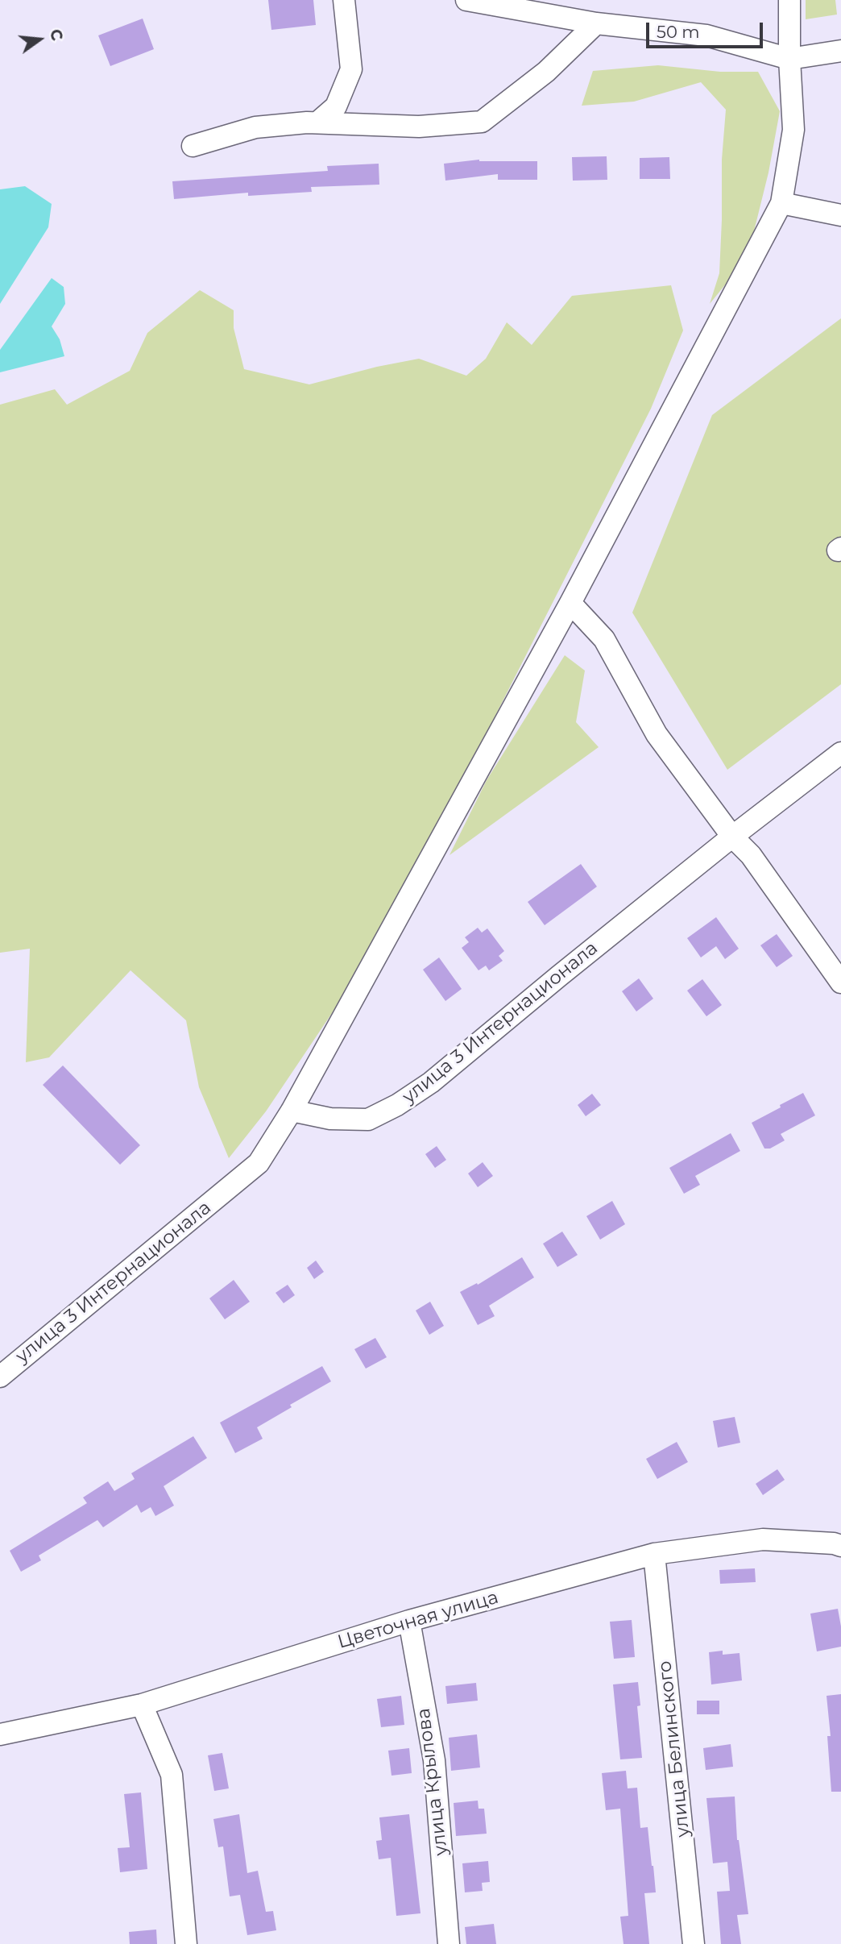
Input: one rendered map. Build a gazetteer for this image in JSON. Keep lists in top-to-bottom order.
{
  "streets": {
    "street": [
      "улица 3 Интернационала",
      "Цветочная улица",
      "улица Белинского",
      "улица Крылова"
    ]
  },
  "crossings": [
    ["Цветочная улица", "улица Белинского"],
    ["Цветочная улица", "улица Крылова"]
  ],
  "scale_bar": "50 m",
  "north": "right"
}
